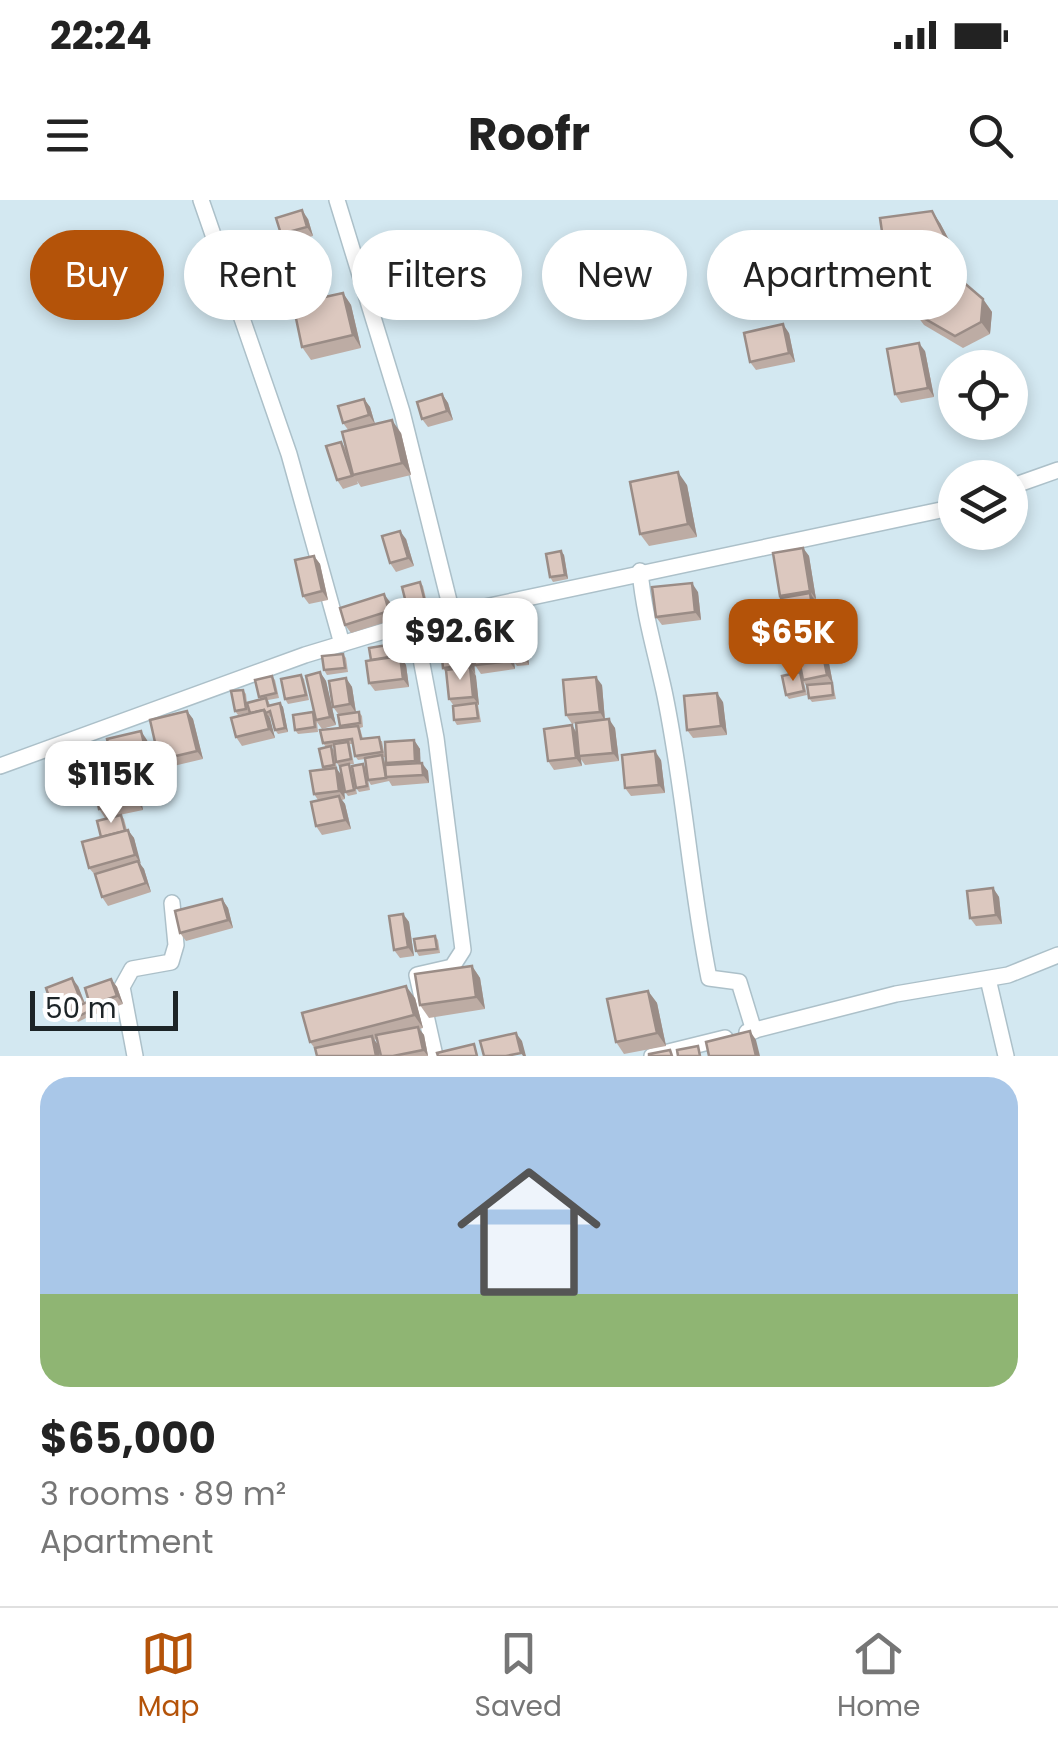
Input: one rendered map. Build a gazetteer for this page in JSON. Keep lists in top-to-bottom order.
{
  "scale_bar": "50 m",
  "page": {
    "status": "22:24",
    "header": "Roofr",
    "chip": [
      "Buy",
      "Rent",
      "Filters",
      "New",
      "Apartment"
    ],
    "price": ["$92.6K", "$65K", "$115K"],
    "scale": "50 m",
    "list": [
      {
        "name": "$65,000",
        "note": "3 rooms · 89 m² · Apartment"
      }
    ],
    "tabs": ["Map", "Saved", "Home"]
  }
}
